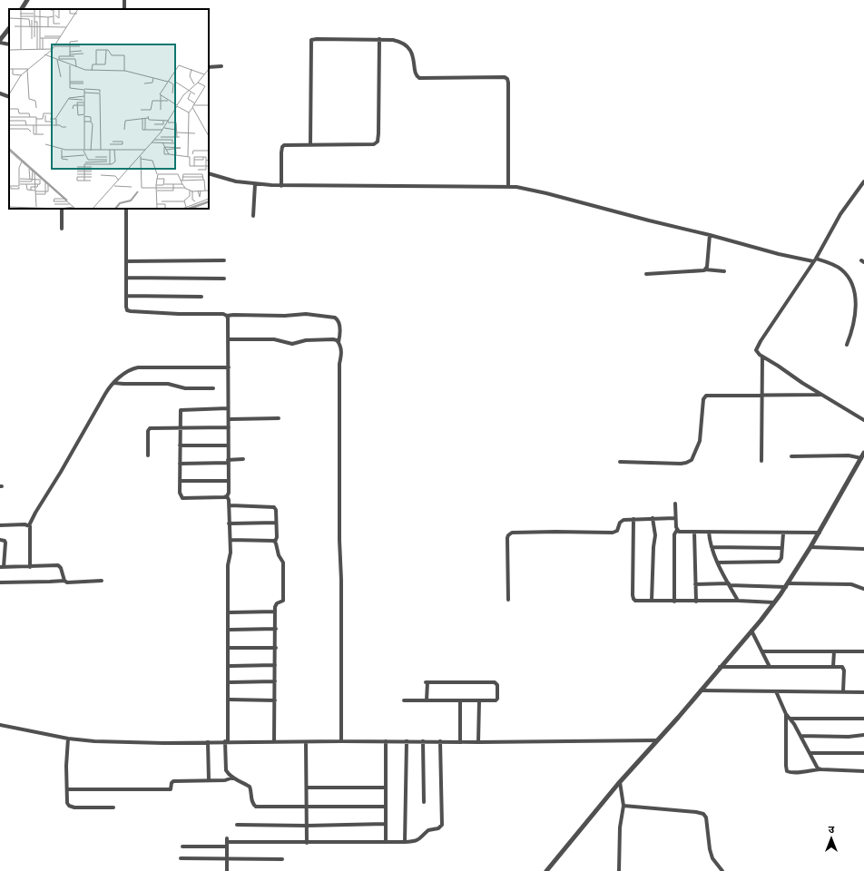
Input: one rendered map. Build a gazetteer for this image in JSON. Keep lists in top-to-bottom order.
{
  "north": "top"
}
